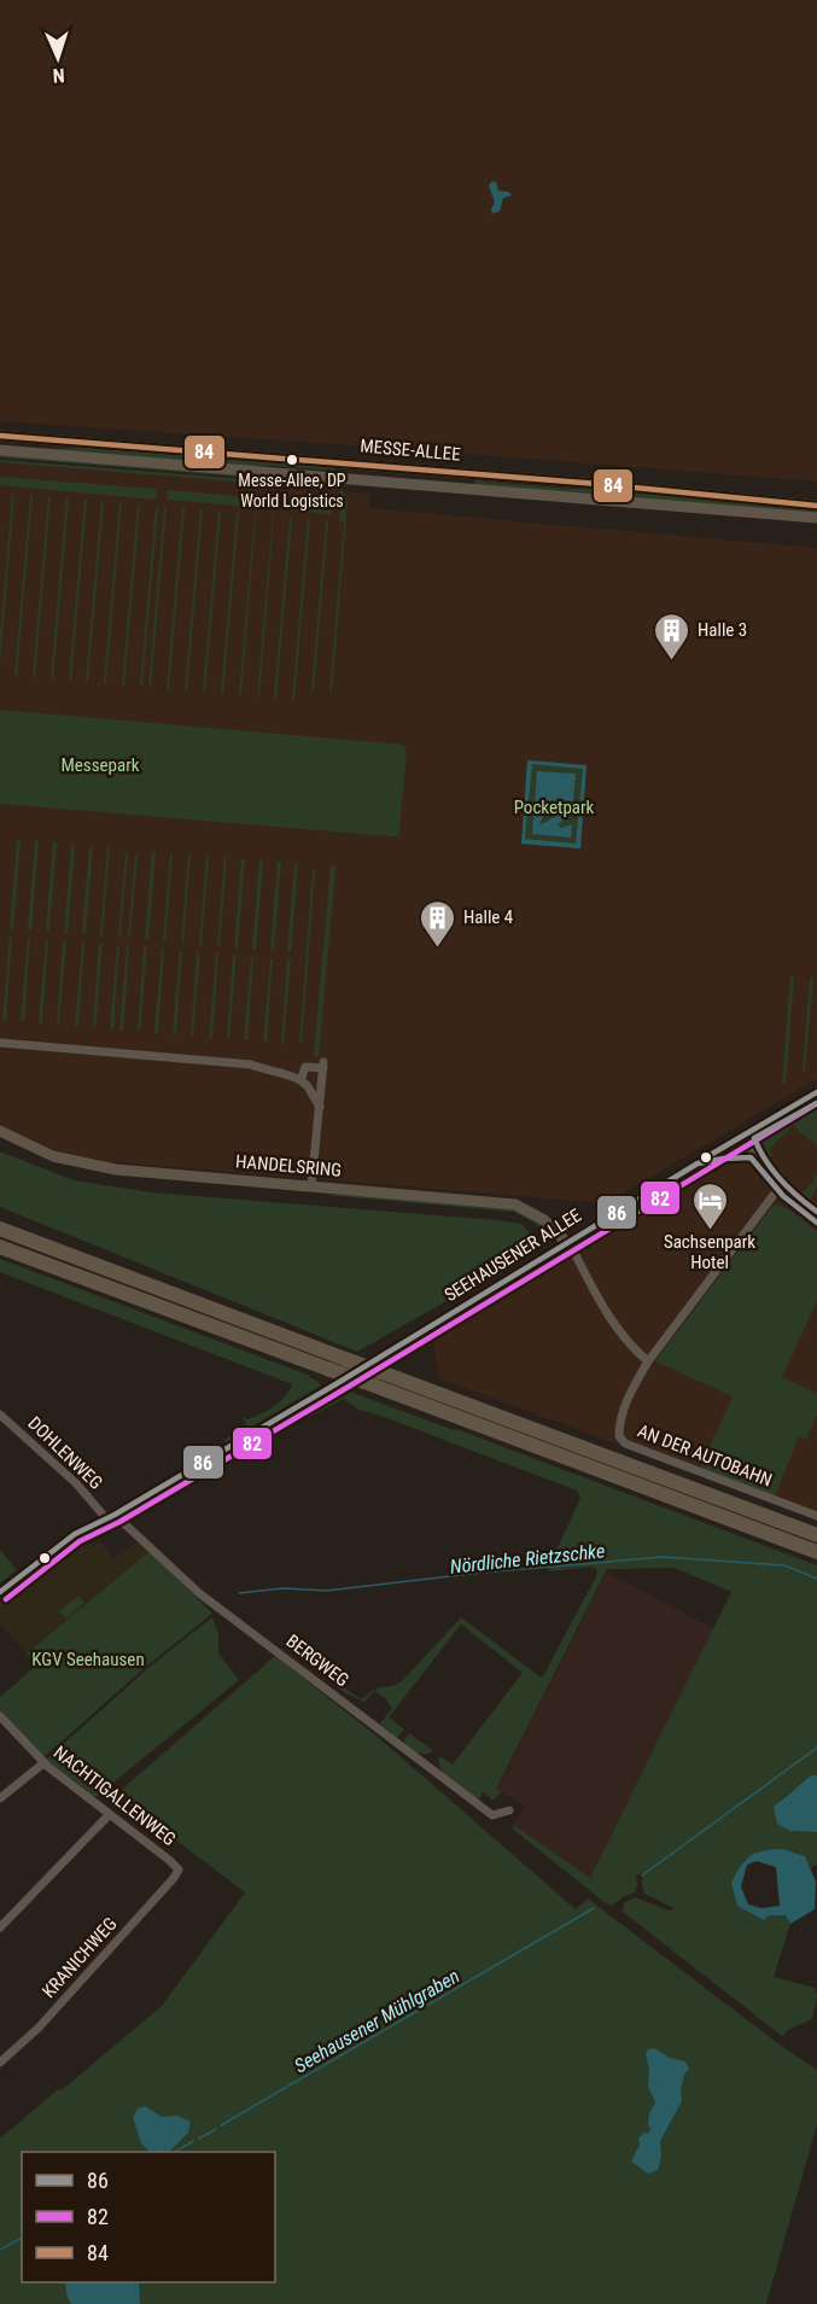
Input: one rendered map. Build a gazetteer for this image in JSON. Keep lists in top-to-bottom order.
{
  "streets": {
    "main road": ["MESSE-ALLEE", "HANDELSRING", "SEEHAUSENER ALLEE"],
    "street": [
      "DOHLENWEG",
      "AN DER AUTOBAHN",
      "BERGWEG",
      "NACHTIGALLENWEG",
      "KRANICHWEG"
    ]
  },
  "crossings": [
    ["HANDELSRING", "SEEHAUSENER ALLEE"],
    ["DOHLENWEG", "BERGWEG"],
    ["NACHTIGALLENWEG", "KRANICHWEG"]
  ],
  "water": ["Nördliche Rietzschke", "Seehausener Mühlgraben"],
  "parks": ["Messepark", "Pocketpark", "KGV Seehausen"],
  "places": {
    "other": ["Messe-Allee, DP World Logistics"],
    "building": ["Halle 3", "Halle 4"],
    "hotel": ["Sachsenpark Hotel"]
  },
  "lines": ["transit line 84", "transit line 86", "transit line 82"],
  "legend": ["86", "82", "84"],
  "north": "bottom"
}
